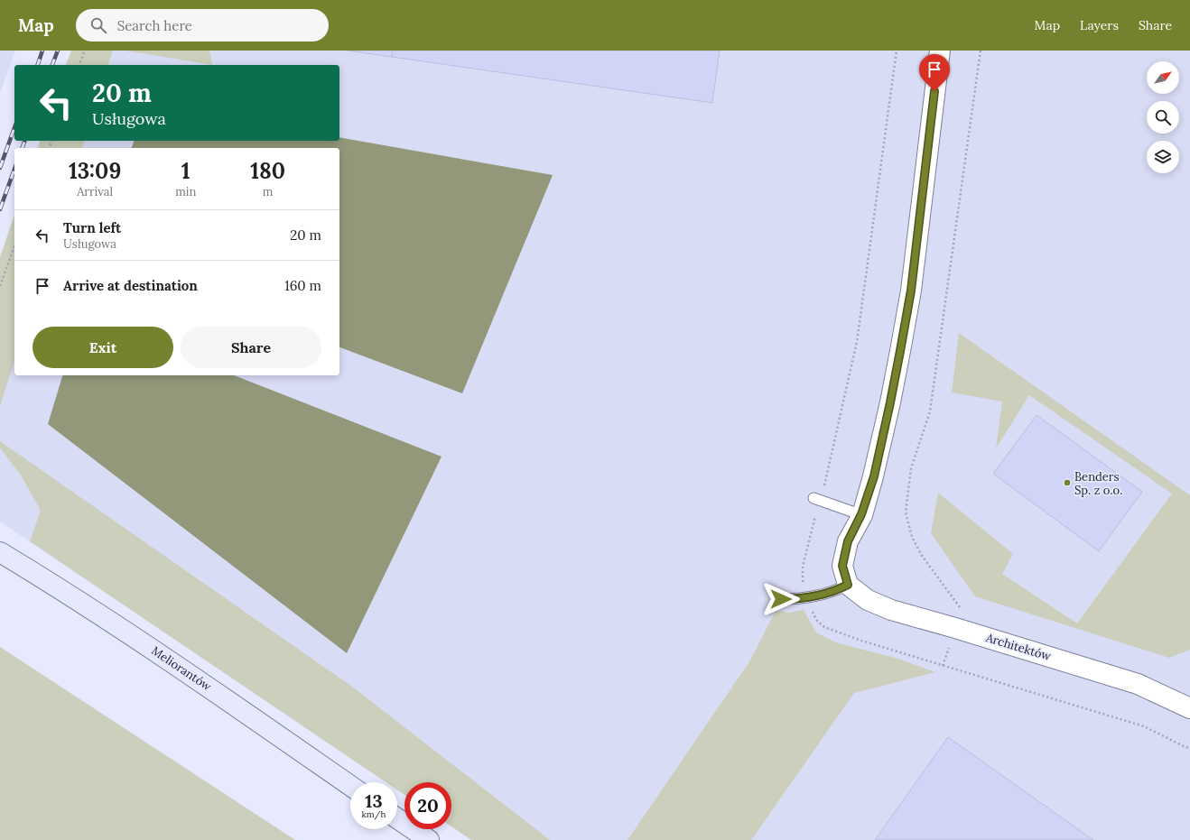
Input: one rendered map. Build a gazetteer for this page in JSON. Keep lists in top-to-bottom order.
{
  "streets": {
    "main road": ["Meliorantów"],
    "street": ["Architektów"]
  },
  "places": ["Benders Sp. z o.o."],
  "north": "top right",
  "page": {
    "header": "Map",
    "search": "Search here",
    "nav": ["Map", "Layers", "Share"],
    "turn": ["20 m", "Usługowa"],
    "eta": [
      "13:09",
      "Arrival",
      "1",
      "min",
      "180",
      "m"
    ],
    "list": [
      {
        "name": "Turn left",
        "note": "Usługowa",
        "value": "20 m"
      },
      {
        "name": "Arrive at destination",
        "value": "160 m"
      }
    ],
    "buttons": ["Exit", "Share"],
    "speed": "13 km/h",
    "limit": "20"
  }
}
